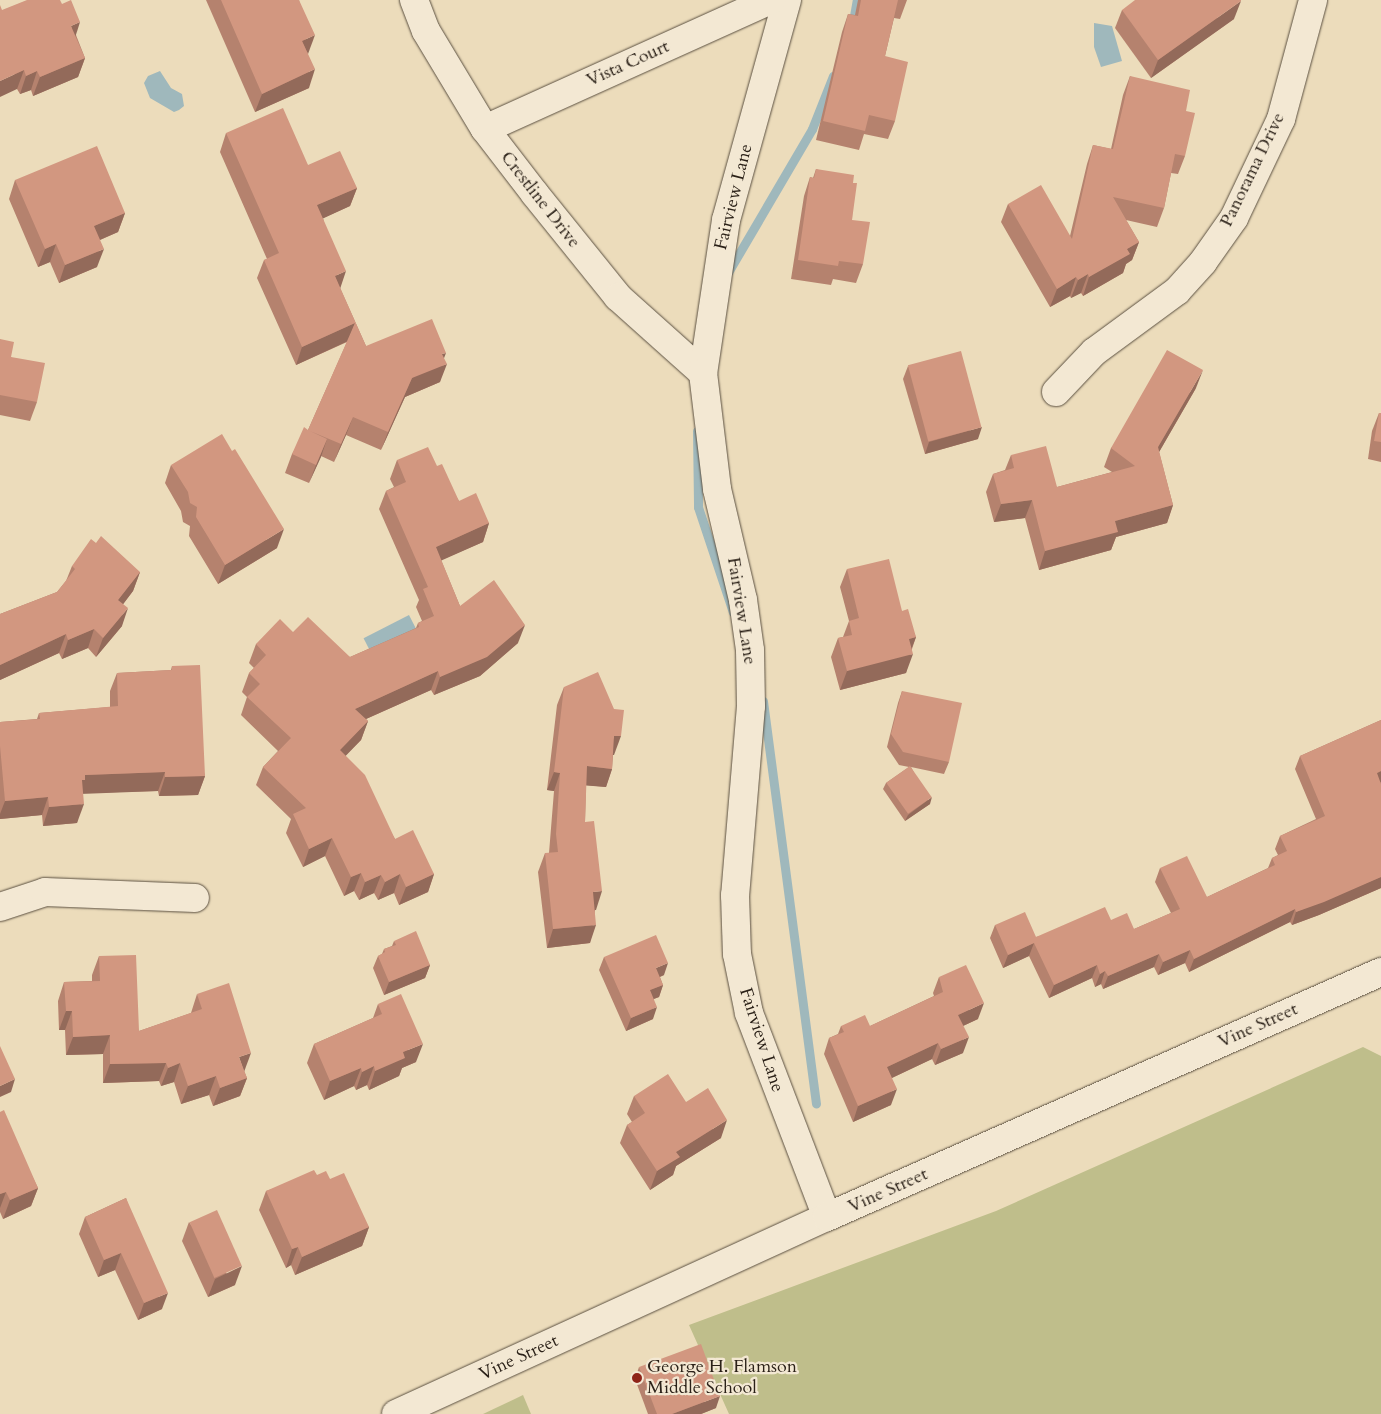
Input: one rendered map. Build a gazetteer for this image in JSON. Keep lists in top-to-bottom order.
{
  "streets": {
    "street": [
      "Vista Court",
      "Panorama Drive",
      "Fairview Lane",
      "Crestline Drive",
      "Vine Street"
    ]
  },
  "crossings": [
    ["Vista Court", "Crestline Drive"],
    ["Fairview Lane", "Crestline Drive"],
    ["Fairview Lane", "Vine Street"]
  ],
  "places": ["George H. Flamson Middle School"]
}
